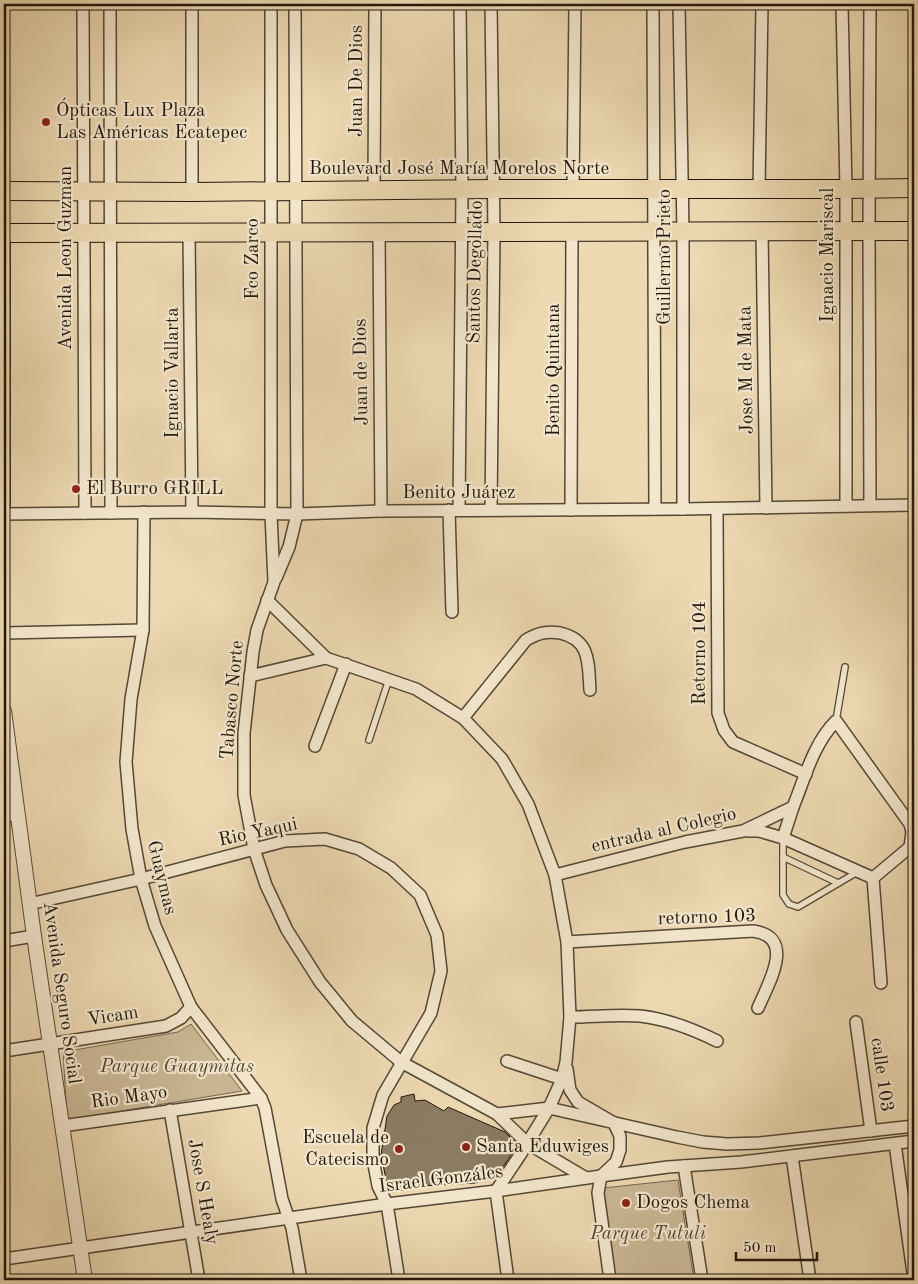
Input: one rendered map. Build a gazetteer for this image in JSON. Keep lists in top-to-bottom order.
{
  "streets": {
    "main road": ["Boulevard José María Morelos Norte"],
    "street": [
      "Juan De Dios",
      "Ignacio Mariscal",
      "Guillermo Prieto",
      "Avenida Leon Guzman",
      "Fco Zarco",
      "Santos Degollado",
      "Benito Quintana",
      "Jose M de Mata",
      "Juan de Dios",
      "Ignacio Vallarta",
      "Benito Juárez",
      "Retorno 104",
      "Tabasco Norte",
      "entrada al Colegio",
      "Rio Yaqui",
      "Guaymas",
      "retorno 103",
      "Avenida Seguro Social",
      "Vicam",
      "calle 103",
      "Rio Mayo",
      "Israel Gonzáles",
      "Jose S Healy"
    ]
  },
  "crossings": [
    ["Juan De Dios", "Boulevard José María Morelos Norte"],
    ["Boulevard José María Morelos Norte", "Ignacio Mariscal"],
    ["Boulevard José María Morelos Norte", "Guillermo Prieto"],
    ["Boulevard José María Morelos Norte", "Avenida Leon Guzman"],
    ["Boulevard José María Morelos Norte", "Fco Zarco"],
    ["Boulevard José María Morelos Norte", "Santos Degollado"],
    ["Ignacio Mariscal", "Benito Juárez"],
    ["Guillermo Prieto", "Benito Juárez"],
    ["Avenida Leon Guzman", "Benito Juárez"],
    ["Fco Zarco", "Benito Juárez"],
    ["Fco Zarco", "Tabasco Norte"],
    ["Santos Degollado", "Benito Juárez"],
    ["Benito Quintana", "Benito Juárez"],
    ["Jose M de Mata", "Benito Juárez"],
    ["Juan de Dios", "Benito Juárez"],
    ["Ignacio Vallarta", "Benito Juárez"],
    ["Benito Juárez", "Retorno 104"],
    ["Benito Juárez", "Tabasco Norte"],
    ["Benito Juárez", "Guaymas"],
    ["Tabasco Norte", "Rio Yaqui"],
    ["Tabasco Norte", "Israel Gonzáles"],
    ["Rio Yaqui", "Guaymas"],
    ["Rio Yaqui", "Avenida Seguro Social"],
    ["Rio Yaqui", "Israel Gonzáles"],
    ["Guaymas", "Vicam"],
    ["Guaymas", "Rio Mayo"],
    ["Guaymas", "Israel Gonzáles"],
    ["Avenida Seguro Social", "Vicam"],
    ["Avenida Seguro Social", "Rio Mayo"],
    ["Avenida Seguro Social", "Israel Gonzáles"],
    ["Rio Mayo", "Jose S Healy"],
    ["Israel Gonzáles", "Jose S Healy"]
  ],
  "parks": ["Parque Guaymitas", "Parque Tutuli"],
  "places": [
    "Ópticas Lux Plaza Las Américas Ecatepec",
    "El Burro GRILL",
    "Santa Eduwiges",
    "Escuela de Catecismo",
    "Dogos Chema"
  ],
  "scale_bar": "50 m"
}
